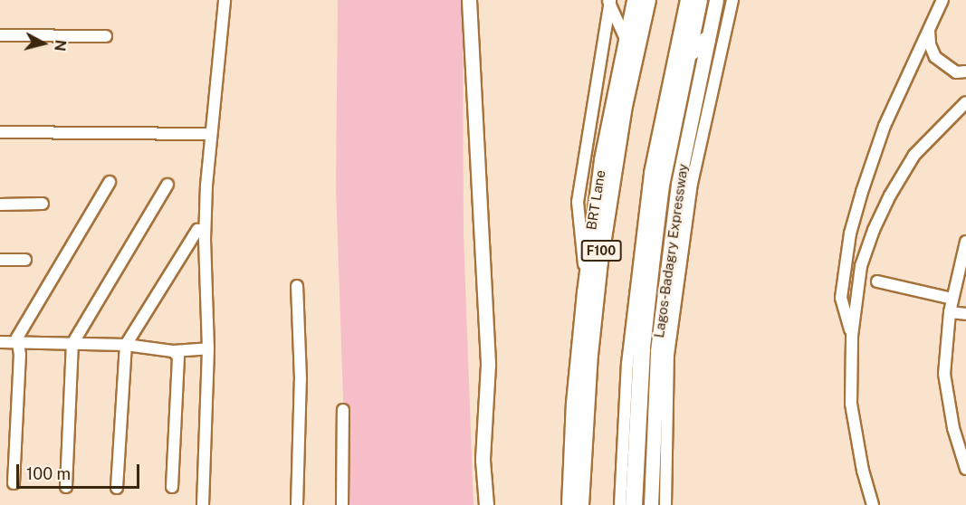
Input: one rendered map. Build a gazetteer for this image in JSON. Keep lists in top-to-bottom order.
{
  "streets": {
    "highway": ["F100", "Lagos-Badagry Expressway"]
  },
  "scale_bar": "100 m",
  "north": "right"
}
